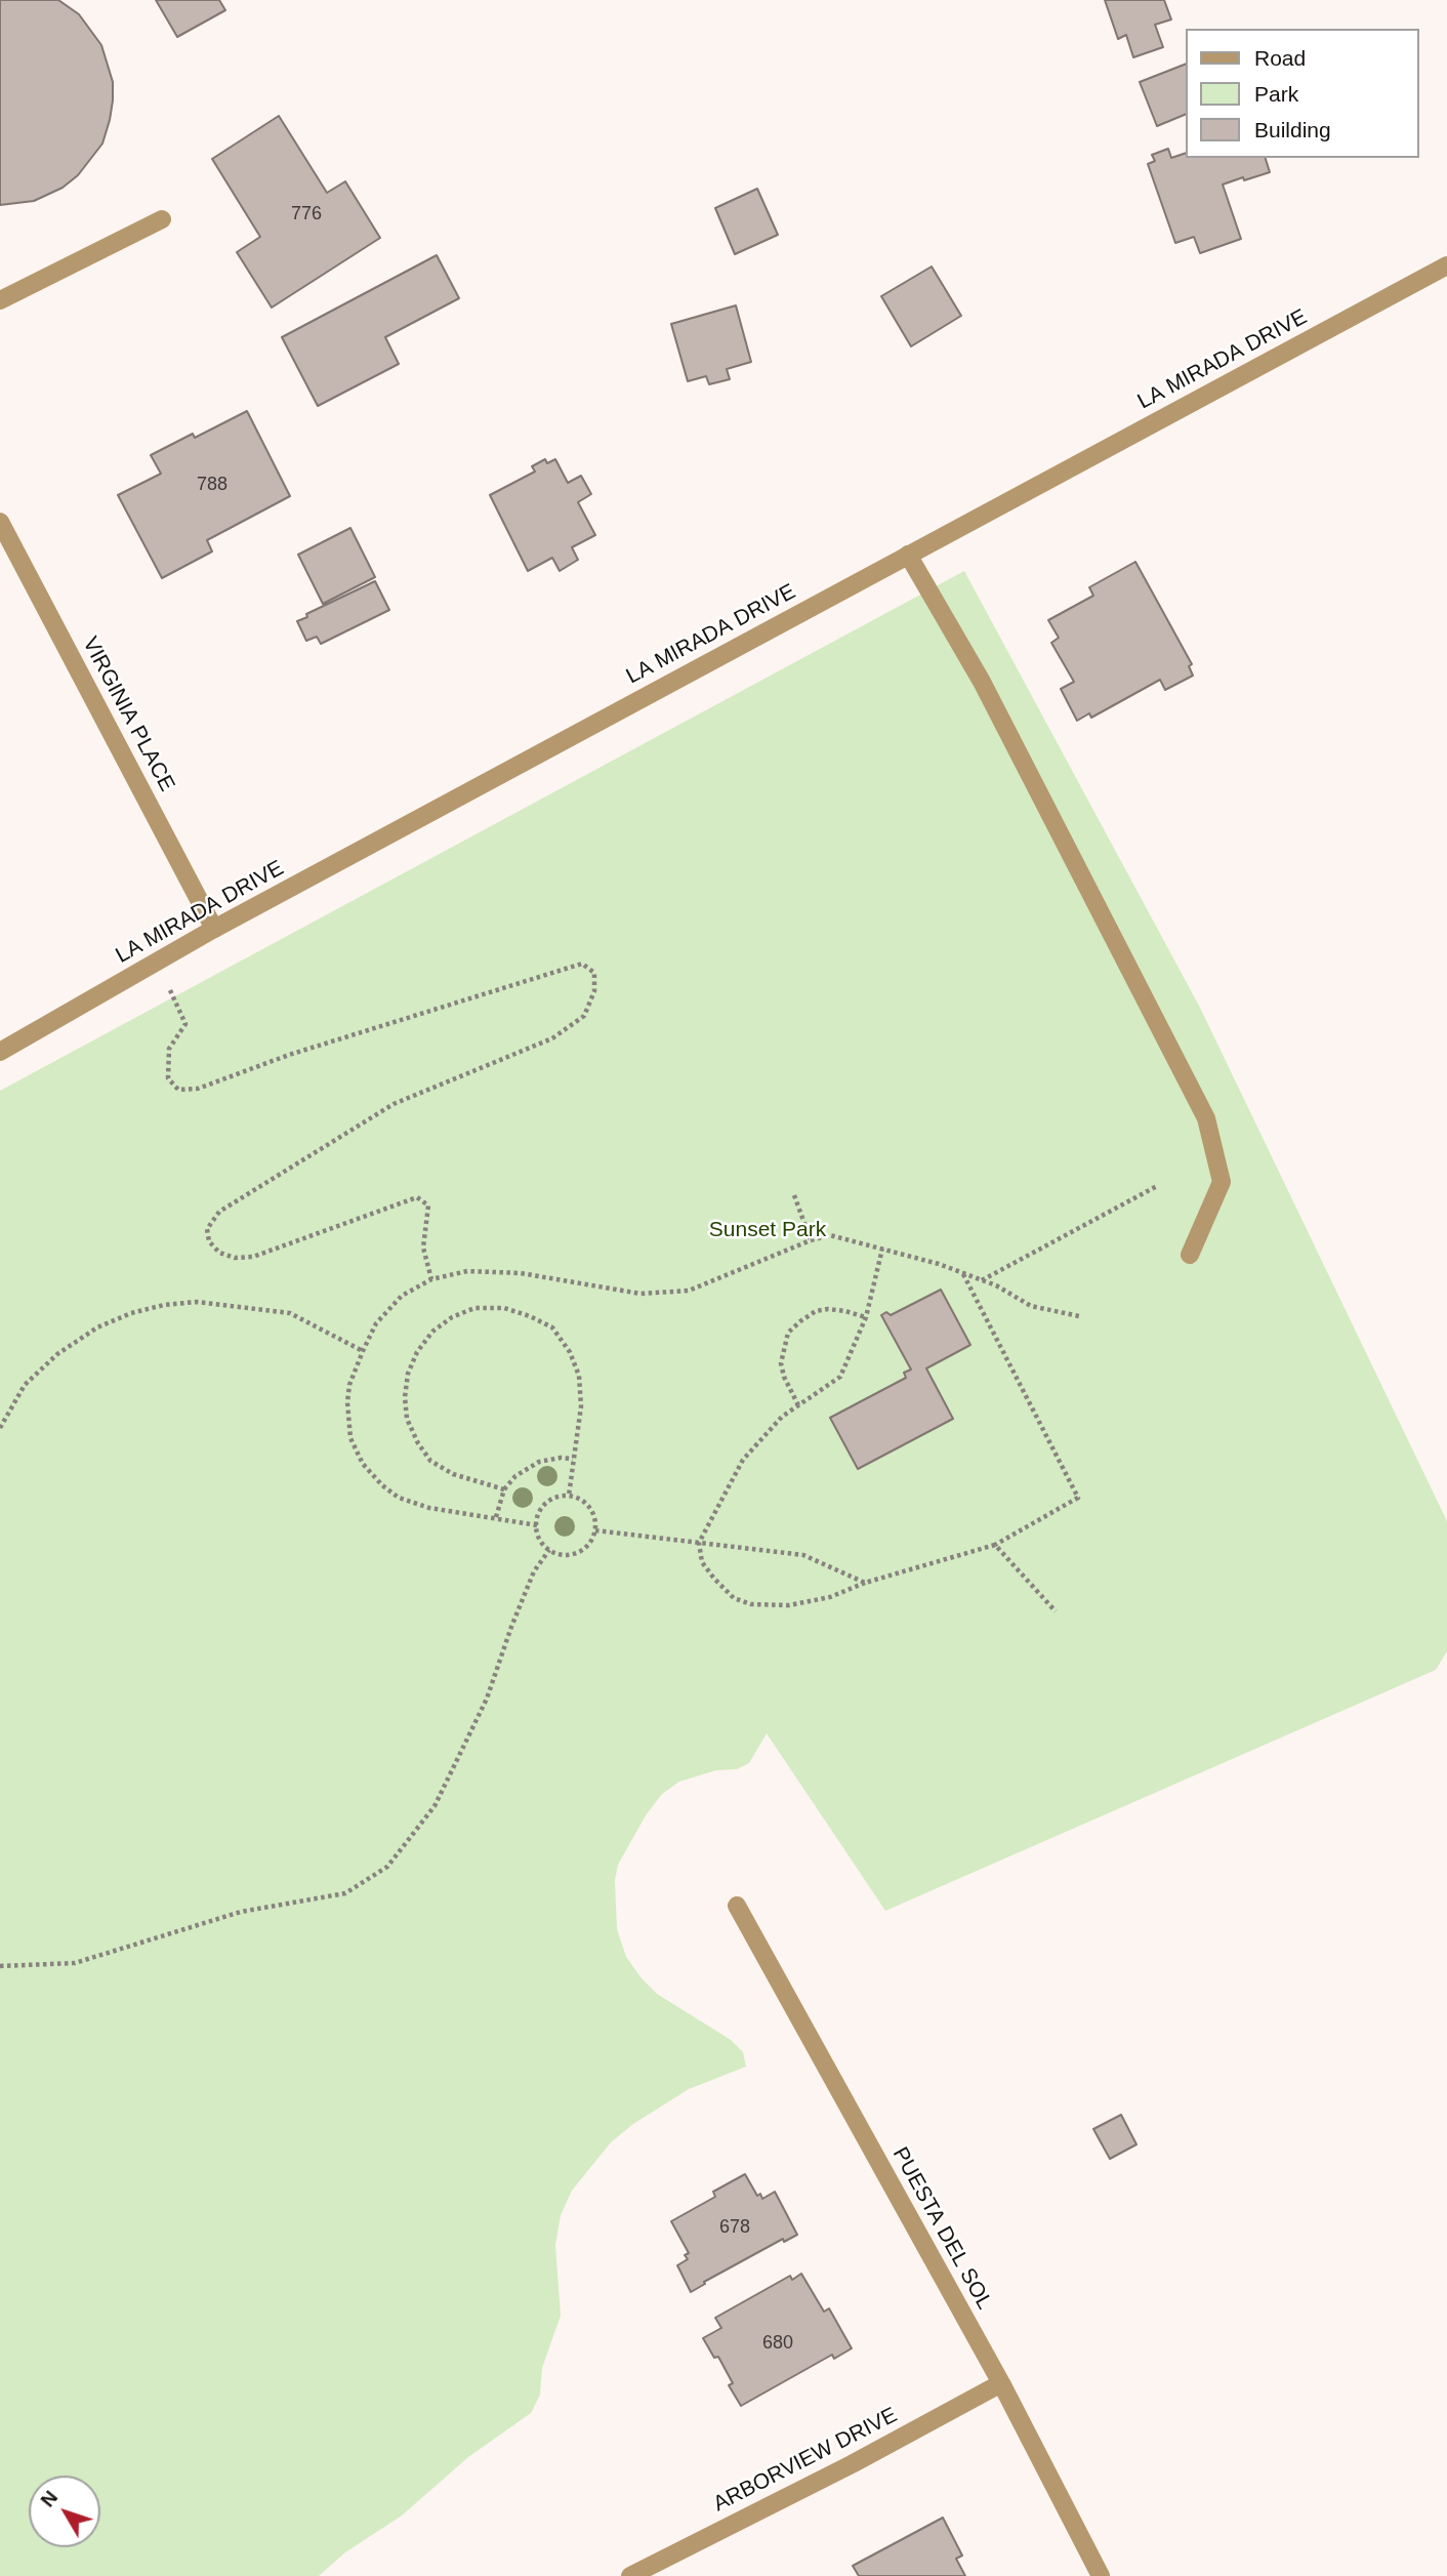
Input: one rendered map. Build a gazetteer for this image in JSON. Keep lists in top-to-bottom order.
{
  "streets": {
    "street": [
      "LA MIRADA DRIVE",
      "VIRGINIA PLACE",
      "PUESTA DEL SOL",
      "ARBORVIEW DRIVE"
    ]
  },
  "crossings": [
    ["LA MIRADA DRIVE", "VIRGINIA PLACE"],
    ["PUESTA DEL SOL", "ARBORVIEW DRIVE"]
  ],
  "parks": ["Sunset Park"],
  "house_numbers": [
    "776",
    "788",
    "678",
    "680"
  ],
  "legend": ["Road", "Park", "Building"],
  "north": "top left"
}
